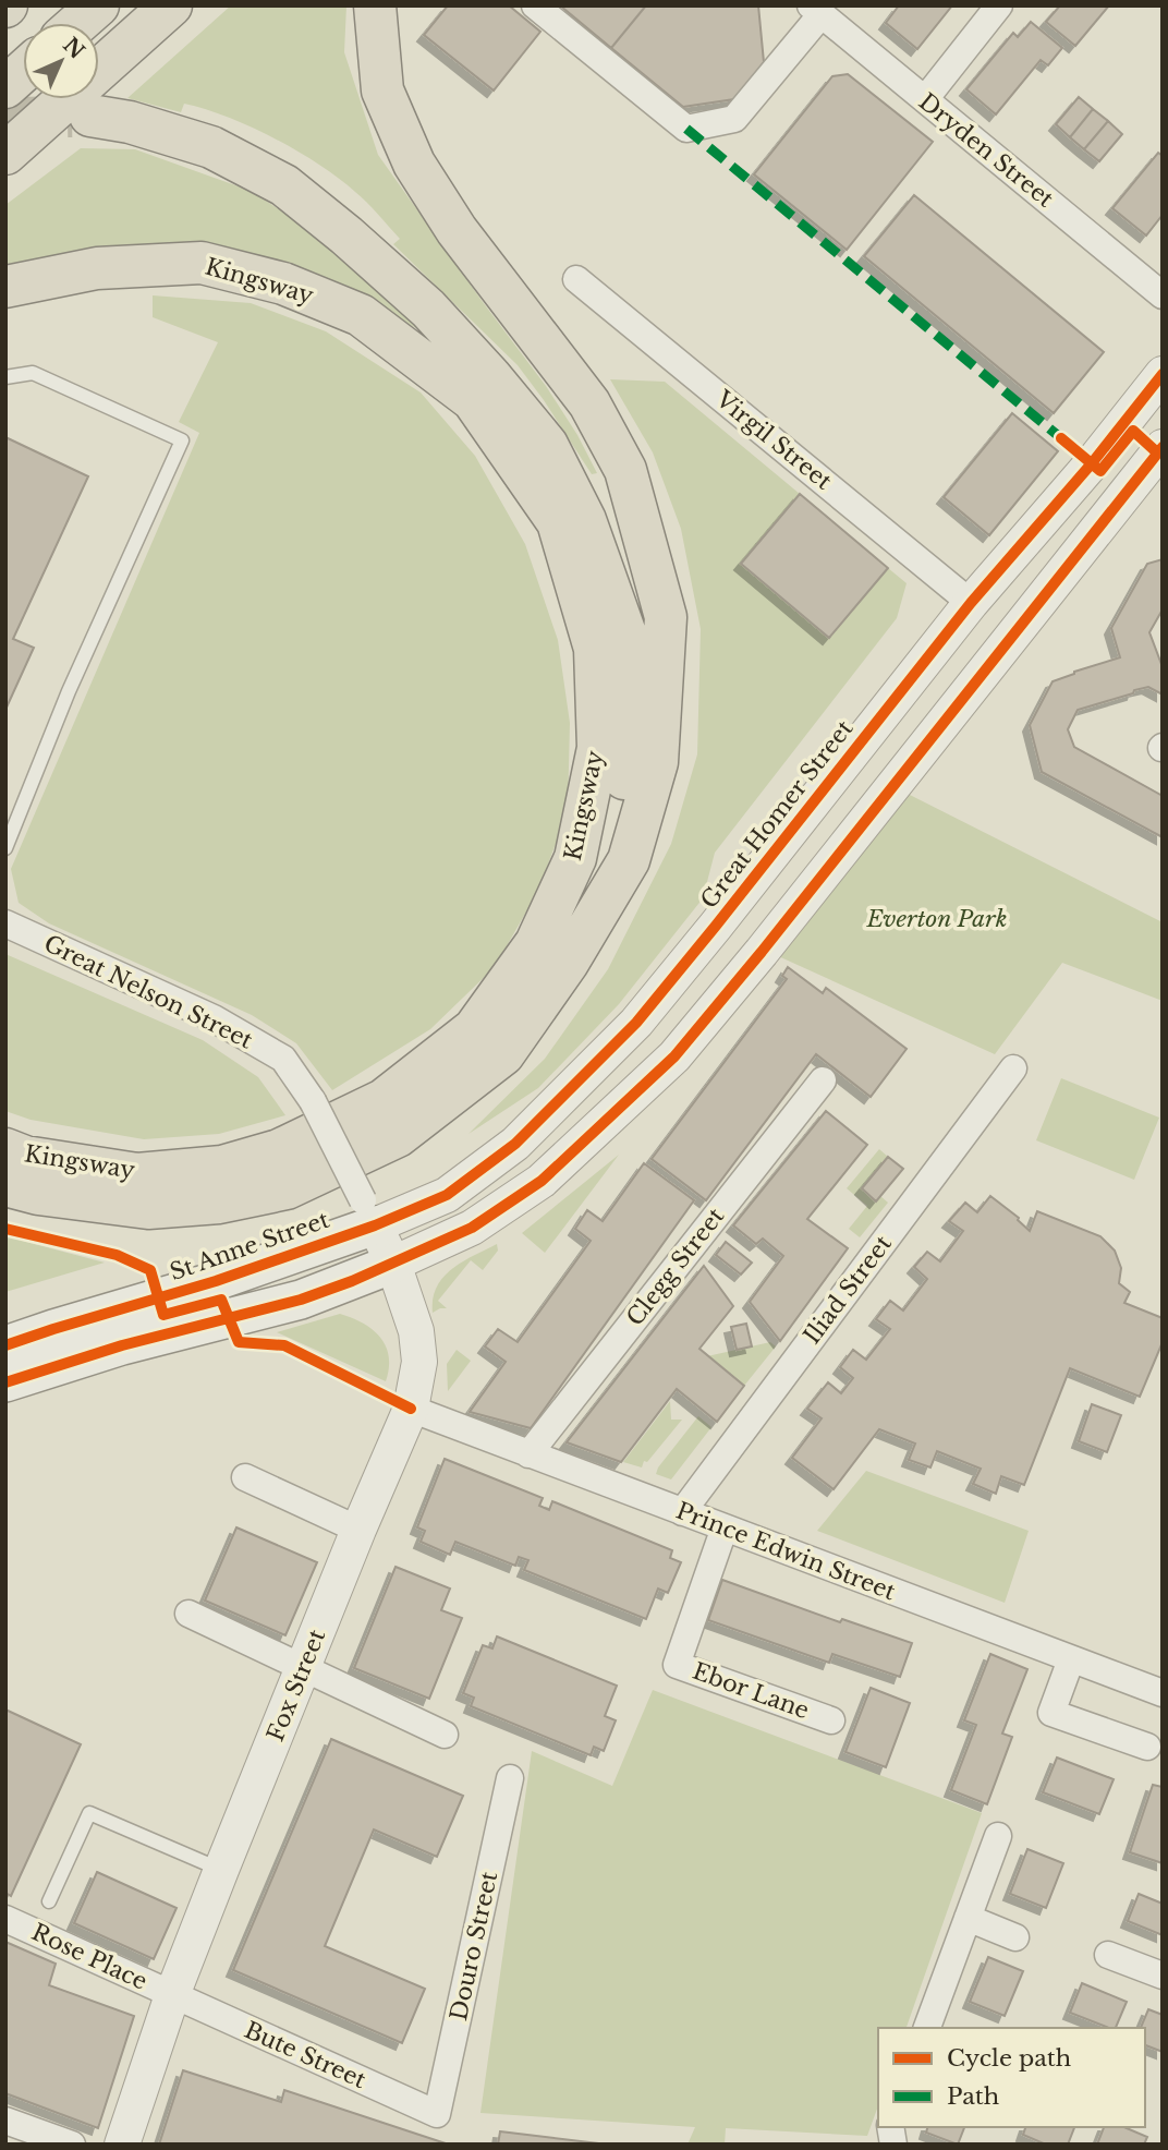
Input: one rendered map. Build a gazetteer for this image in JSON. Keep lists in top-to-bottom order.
{
  "streets": {
    "highway": ["Kingsway"],
    "main road": ["St Anne Street"],
    "street": [
      "Dryden Street",
      "Virgil Street",
      "Great Homer Street",
      "Great Nelson Street",
      "Clegg Street",
      "Iliad Street",
      "Prince Edwin Street",
      "Fox Street",
      "Ebor Lane",
      "Douro Street",
      "Rose Place",
      "Bute Street"
    ]
  },
  "crossings": [
    ["Virgil Street", "Great Homer Street"],
    ["Great Homer Street", "Great Nelson Street"],
    ["Great Homer Street", "St Anne Street"],
    ["Great Homer Street", "Fox Street"],
    ["Great Nelson Street", "St Anne Street"],
    ["Great Nelson Street", "Fox Street"],
    ["St Anne Street", "Fox Street"],
    ["Clegg Street", "Prince Edwin Street"],
    ["Iliad Street", "Prince Edwin Street"],
    ["Prince Edwin Street", "Fox Street"],
    ["Prince Edwin Street", "Ebor Lane"],
    ["Fox Street", "Rose Place"],
    ["Fox Street", "Bute Street"],
    ["Douro Street", "Bute Street"],
    ["Rose Place", "Bute Street"]
  ],
  "parks": ["Everton Park"],
  "legend": ["Cycle path", "Path"],
  "north": "top right"
}
